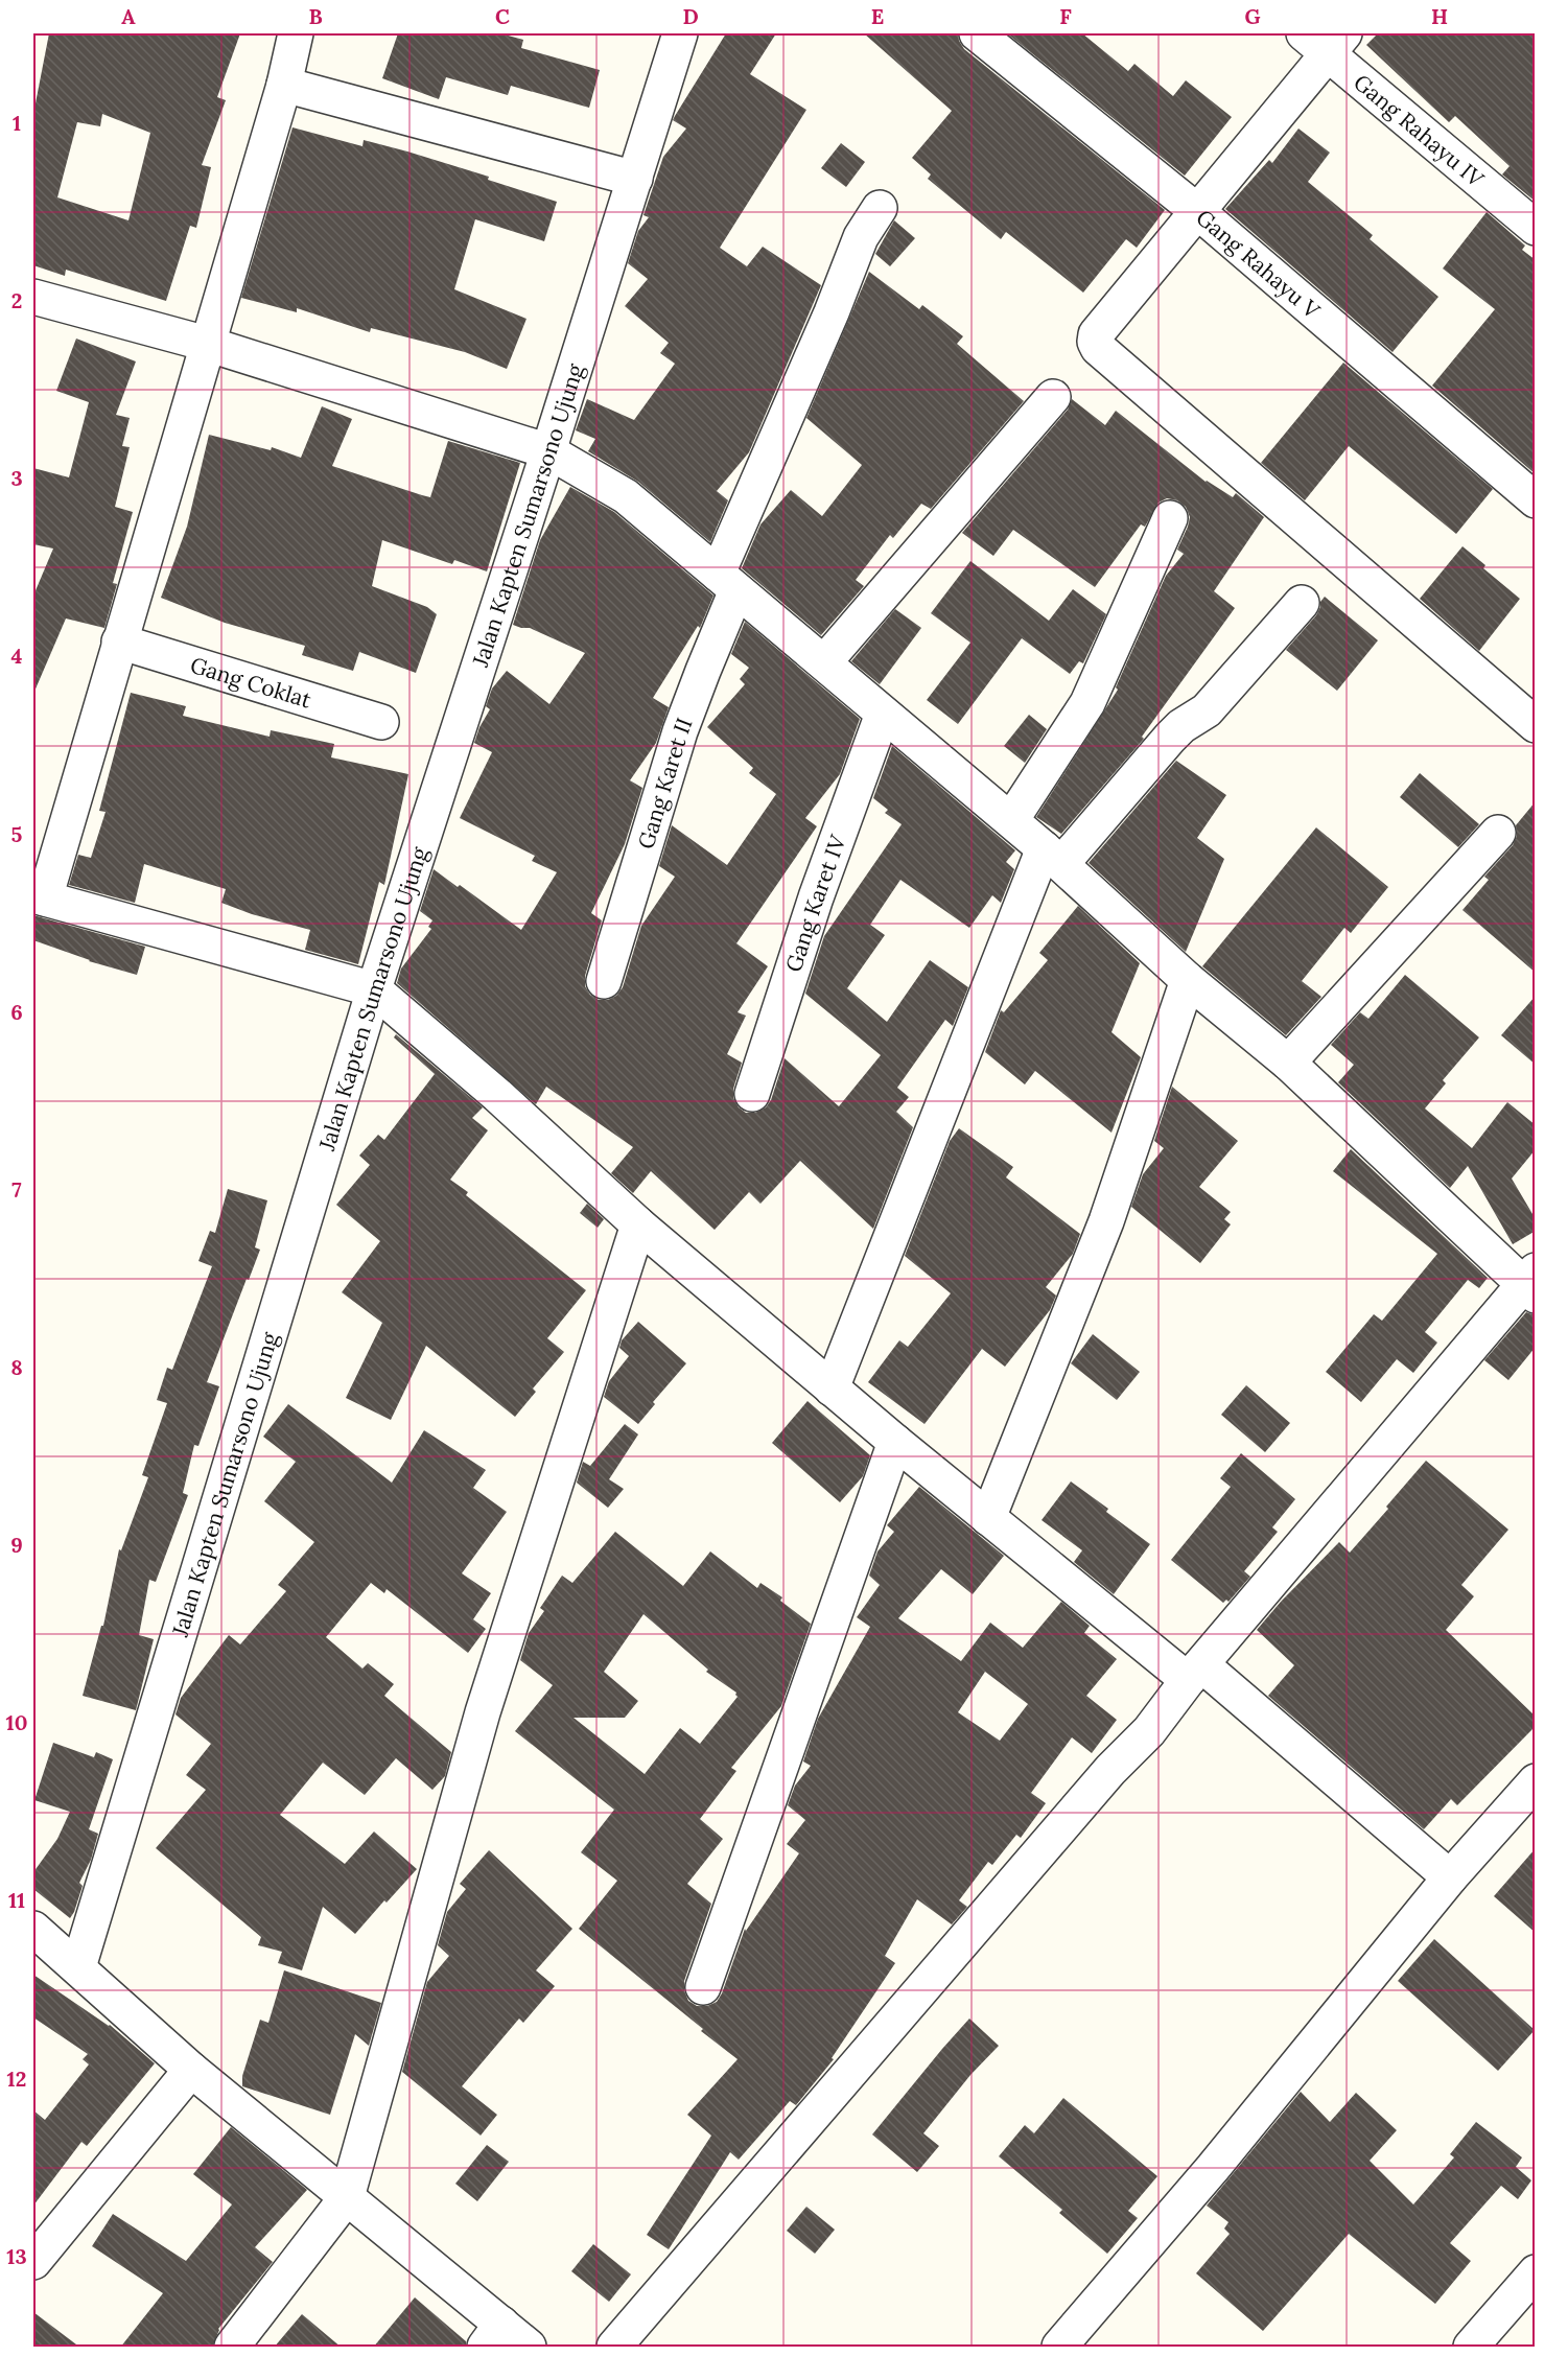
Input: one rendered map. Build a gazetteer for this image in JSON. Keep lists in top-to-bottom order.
{
  "streets": {
    "street": [
      "Gang Rahayu IV",
      "Gang Rahayu V",
      "Jalan Kapten Sumarsono Ujung",
      "Gang Coklat",
      "Gang Karet II",
      "Gang Karet IV"
    ]
  },
  "grid": {
    "columns": [
      "A",
      "B",
      "C",
      "D",
      "E",
      "F",
      "G",
      "H"
    ],
    "rows": [
      "1",
      "2",
      "3",
      "4",
      "5",
      "6",
      "7",
      "8",
      "9",
      "10",
      "11",
      "12",
      "13"
    ]
  }
}
